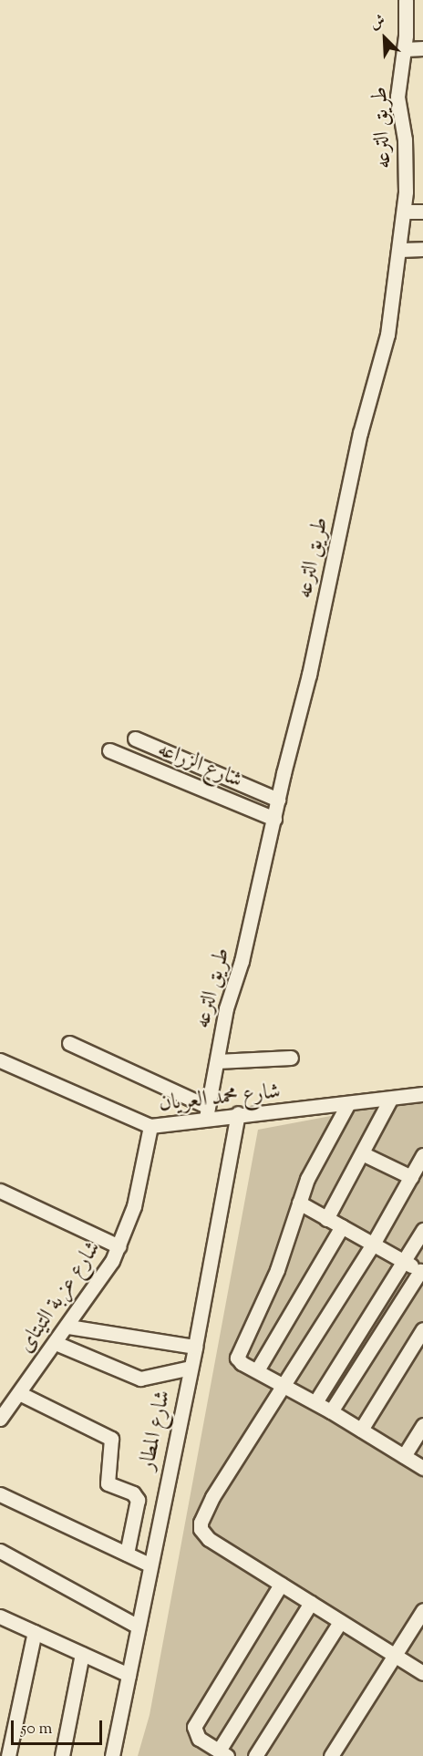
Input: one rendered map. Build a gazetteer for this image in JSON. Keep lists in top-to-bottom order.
{
  "streets": {
    "street": [
      "طريق الترعه",
      "شارع الزراعه",
      "شارع محمد العريان",
      "شارع عزبة التيتاى",
      "شارع المطار"
    ]
  },
  "crossings": [
    ["طريق الترعه", "شارع الزراعه"],
    ["طريق الترعه", "شارع محمد العريان"],
    ["شارع محمد العريان", "شارع عزبة التيتاى"],
    ["شارع محمد العريان", "شارع المطار"]
  ],
  "scale_bar": "50 m",
  "north": "top left"
}
